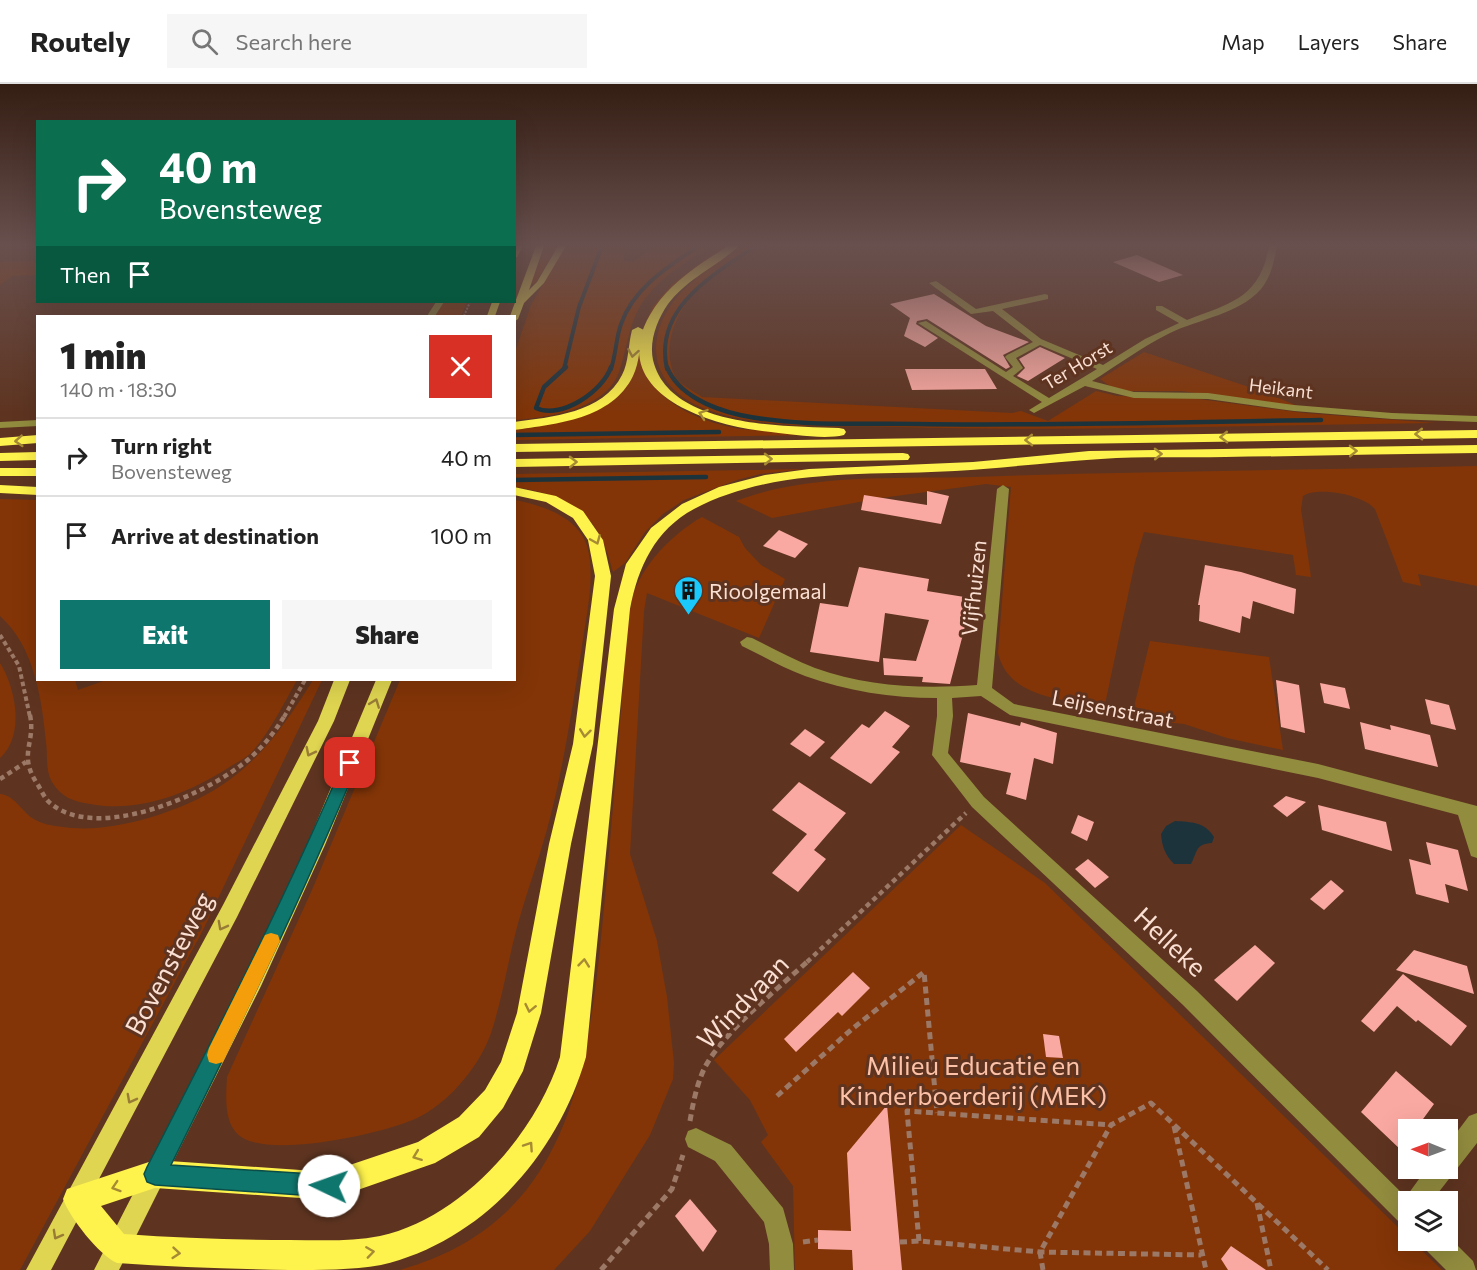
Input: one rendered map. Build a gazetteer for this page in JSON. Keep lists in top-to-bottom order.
{
  "streets": {
    "main road": ["Bovensteweg"],
    "street": [
      "Ter Horst",
      "Heikant",
      "Vijfhuizen",
      "Leijsenstraat",
      "Helleke"
    ],
    "path": ["Windvaan"]
  },
  "crossings": [
    ["Ter Horst", "Heikant"],
    ["Vijfhuizen", "Leijsenstraat"],
    ["Helleke", "Windvaan"]
  ],
  "parks": ["Milieu Educatie en Kinderboerderij (MEK)"],
  "places": {
    "building": ["Rioolgemaal"]
  },
  "north": "left",
  "page": {
    "header": "Routely",
    "search": "Search here",
    "nav": ["Map", "Layers", "Share"],
    "turn": ["40 m", "Bovensteweg"],
    "then": "Then",
    "heading": ["1 min", "140 m · 18:30"],
    "list": [
      {
        "name": "Turn right",
        "note": "Bovensteweg",
        "value": "40 m"
      },
      {
        "name": "Arrive at destination",
        "value": "100 m"
      }
    ],
    "buttons": ["Exit", "Share"]
  }
}
